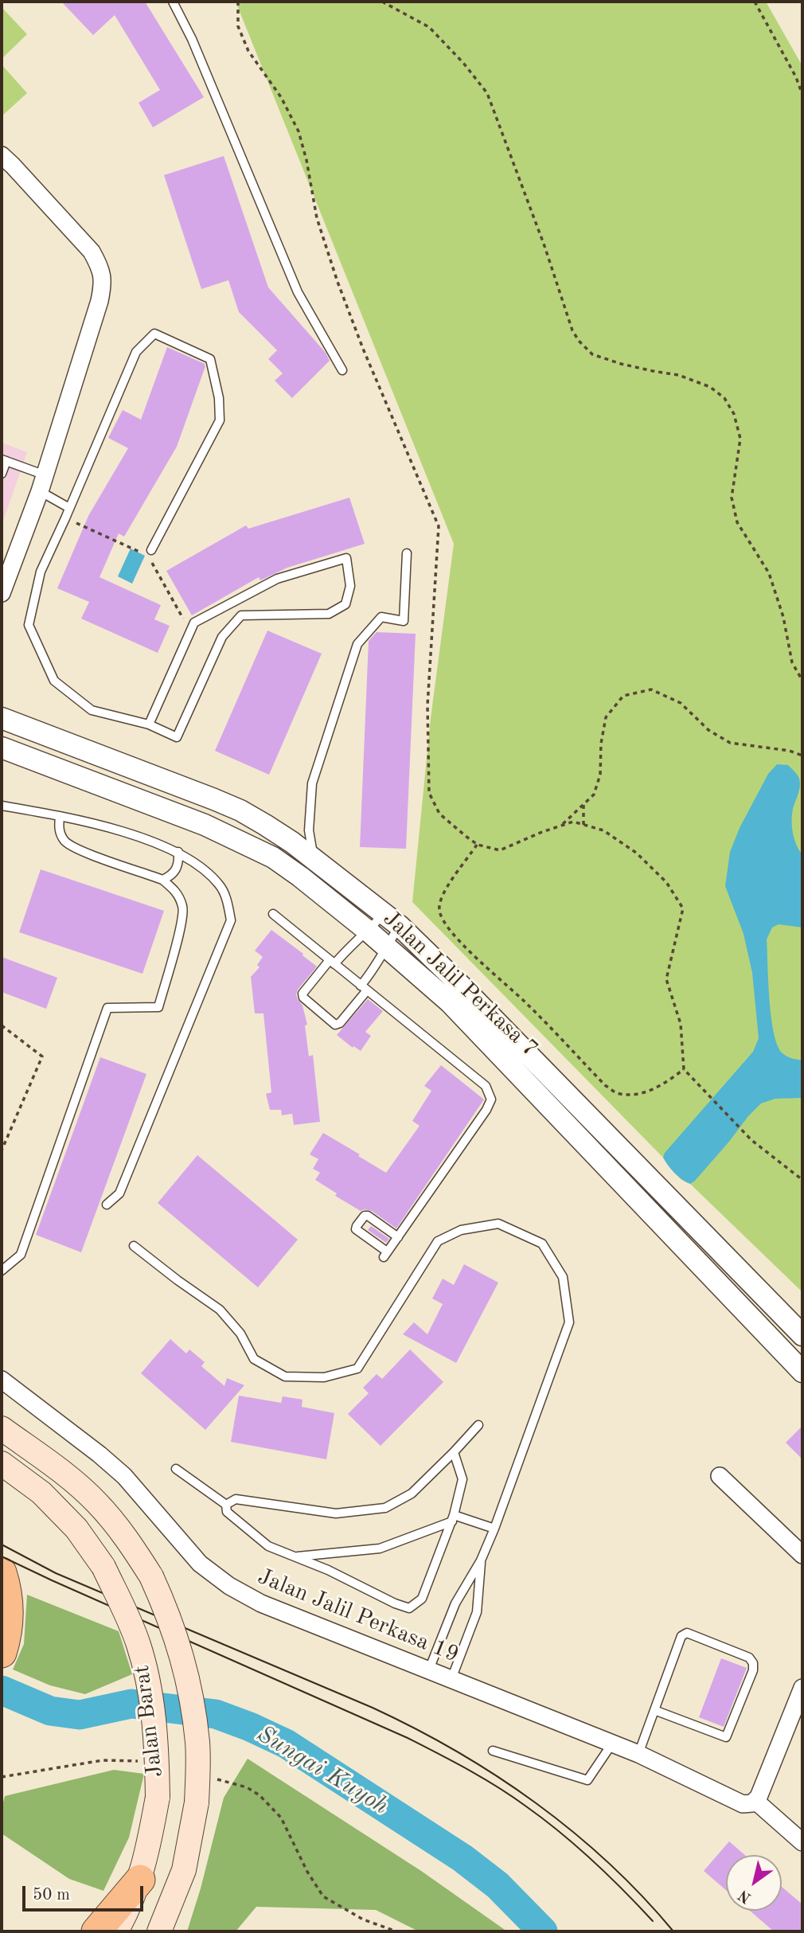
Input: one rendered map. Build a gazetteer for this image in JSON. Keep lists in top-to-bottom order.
{
  "streets": {
    "main road": ["Jalan Barat"],
    "street": ["Jalan Jalil Perkasa 7", "Jalan Jalil Perkasa 19"]
  },
  "water": ["Sungai Kuyoh"],
  "scale_bar": "50 m",
  "north": "bottom left"
}
